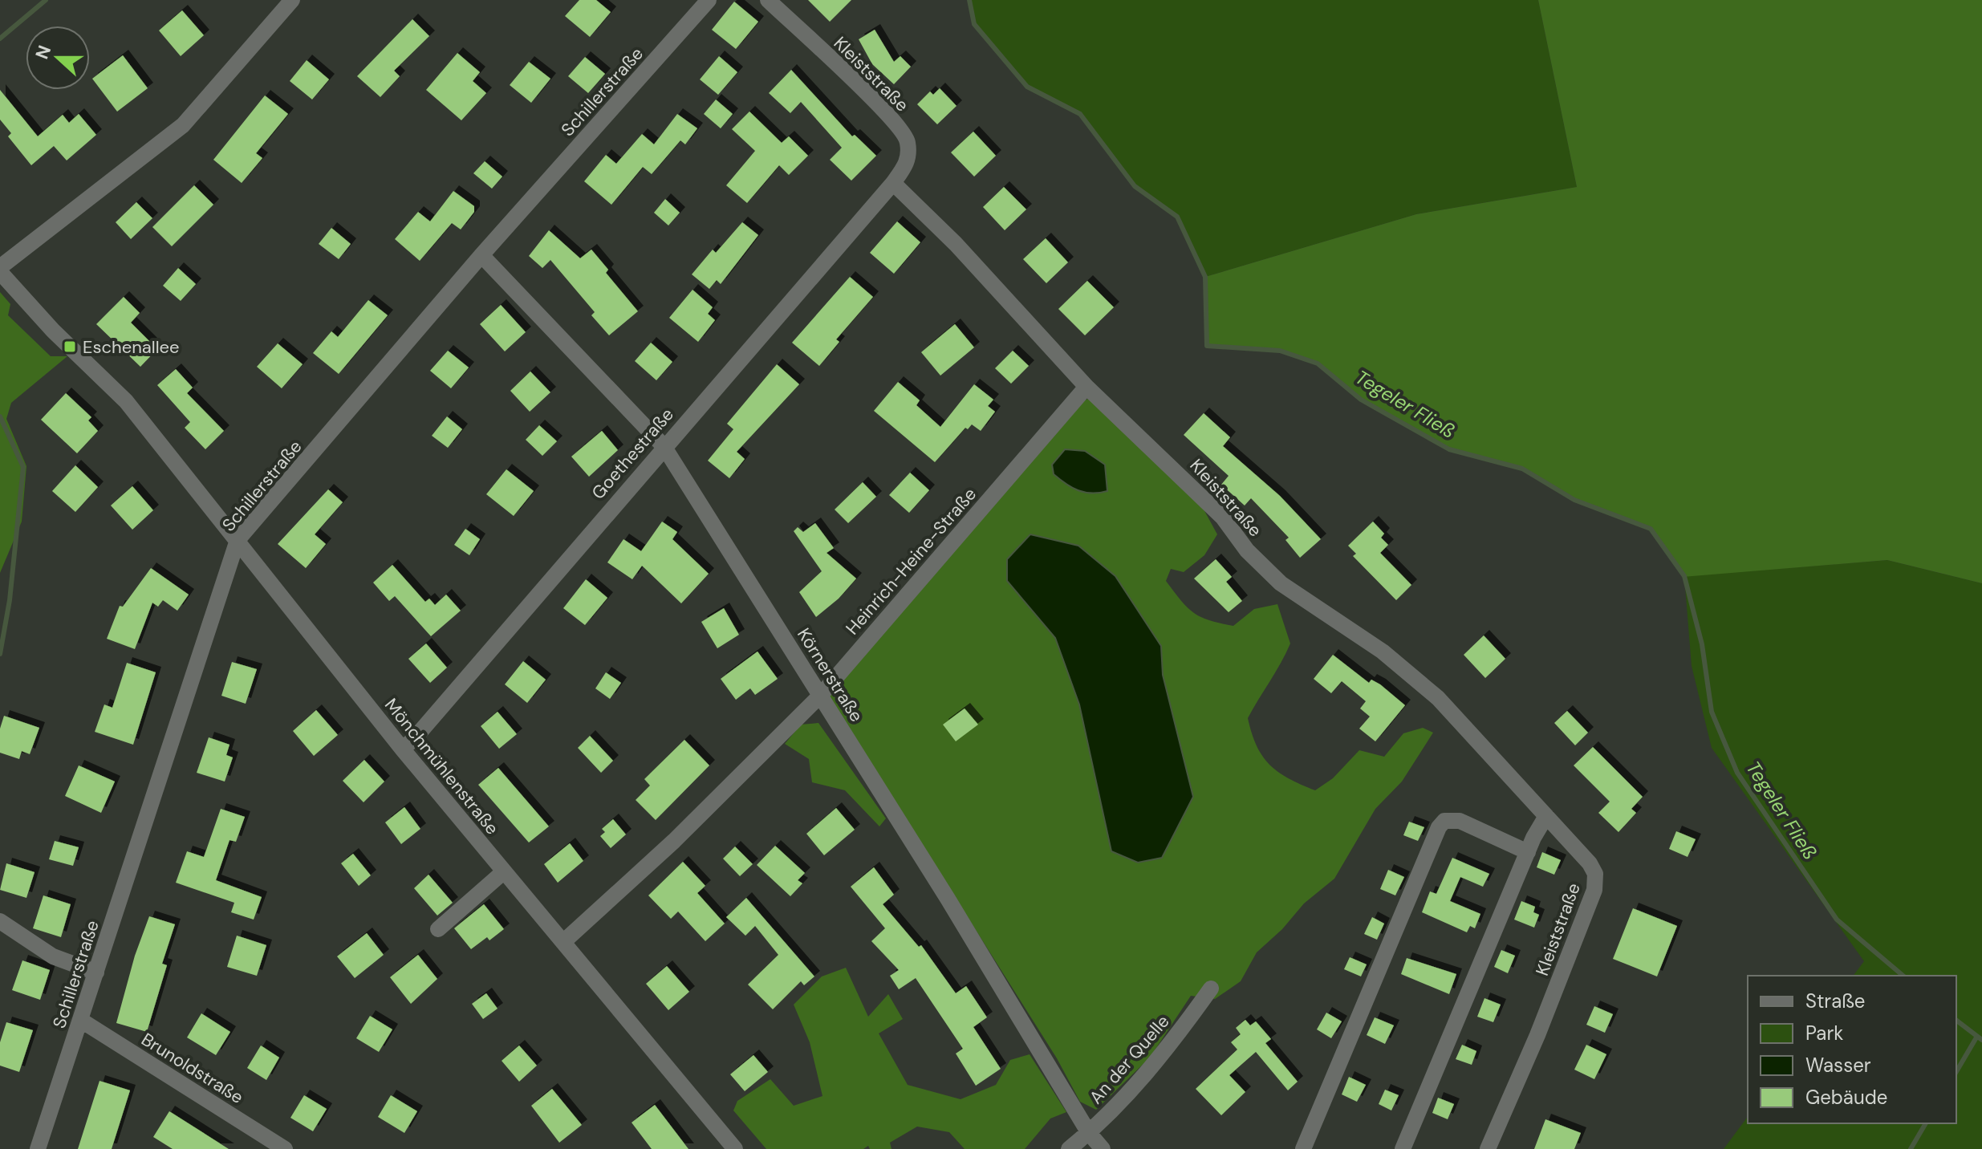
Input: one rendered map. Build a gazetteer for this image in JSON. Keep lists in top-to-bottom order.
{
  "streets": {
    "street": [
      "Kleiststraße",
      "Schillerstraße",
      "Goethestraße",
      "Heinrich-Heine-Straße",
      "Körnerstraße",
      "Mönchmühlenstraße",
      "An der Quelle",
      "Brunoldstraße"
    ]
  },
  "crossings": [
    ["Kleiststraße", "Goethestraße"],
    ["Kleiststraße", "Heinrich-Heine-Straße"],
    ["Schillerstraße", "Körnerstraße"],
    ["Schillerstraße", "Mönchmühlenstraße"],
    ["Schillerstraße", "Brunoldstraße"],
    ["Goethestraße", "Körnerstraße"],
    ["Goethestraße", "Mönchmühlenstraße"],
    ["Heinrich-Heine-Straße", "Körnerstraße"],
    ["Heinrich-Heine-Straße", "Mönchmühlenstraße"],
    ["Körnerstraße", "An der Quelle"]
  ],
  "water": ["Tegeler Fließ"],
  "places": {
    "transit": ["Eschenallee"]
  },
  "legend": [
    "Straße",
    "Park",
    "Wasser",
    "Gebäude"
  ],
  "north": "left"
}
